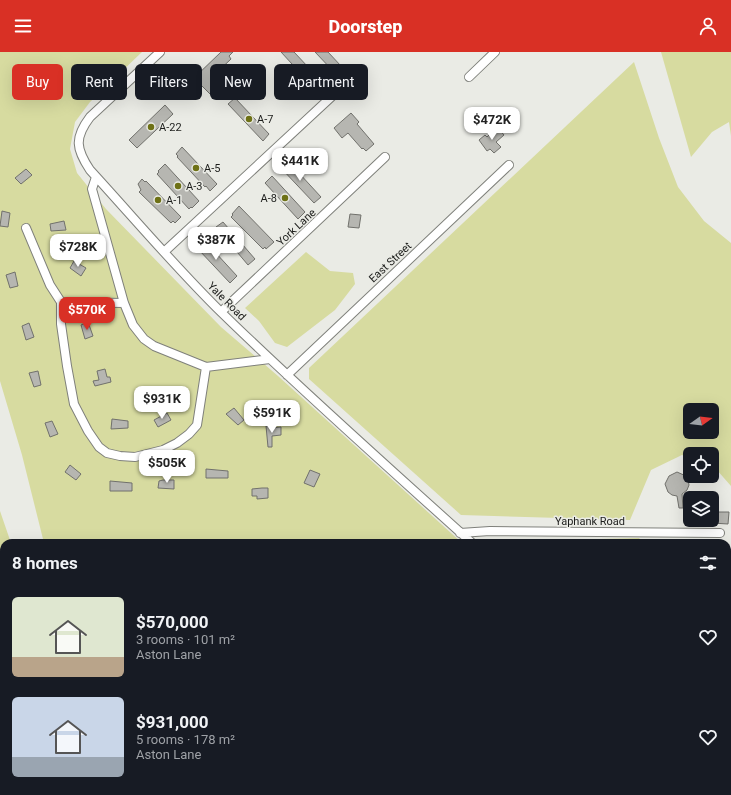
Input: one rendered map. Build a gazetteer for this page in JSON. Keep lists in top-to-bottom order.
{
  "streets": {
    "street": [
      "York Lane",
      "East Street",
      "Yale Road",
      "Yaphank Road"
    ]
  },
  "crossings": [
    ["York Lane", "Yale Road"],
    ["East Street", "Yale Road"],
    ["Yale Road", "Yaphank Road"]
  ],
  "places": [
    "A-7",
    "A-22",
    "A-5",
    "A-3",
    "A-8",
    "A-1"
  ],
  "north": "right",
  "page": {
    "header": "Doorstep",
    "chip": [
      "Buy",
      "Rent",
      "Filters",
      "New",
      "Apartment"
    ],
    "price": [
      "$472K",
      "$441K",
      "$387K",
      "$728K",
      "$570K",
      "$931K",
      "$591K",
      "$505K"
    ],
    "heading": "8 homes",
    "list": [
      {
        "name": "$570,000",
        "note": "3 rooms · 101 m² · Aston Lane"
      },
      {
        "name": "$931,000",
        "note": "5 rooms · 178 m² · Aston Lane"
      }
    ]
  }
}
